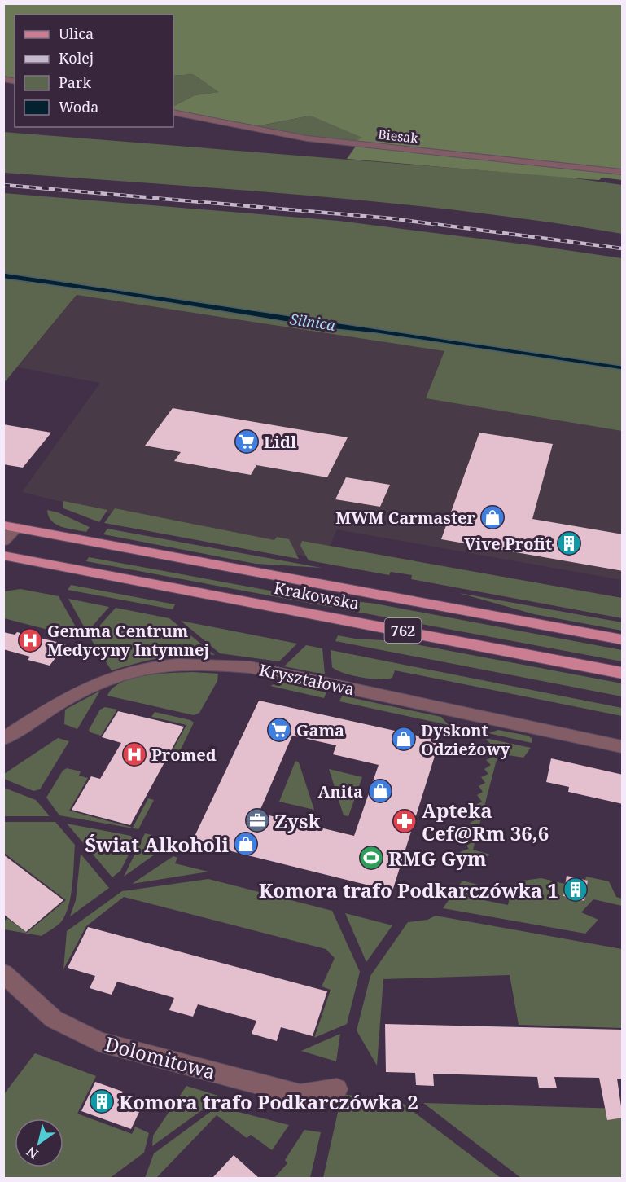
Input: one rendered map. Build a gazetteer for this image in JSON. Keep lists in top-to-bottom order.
{
  "streets": {
    "main road": ["Krakowska", "762"],
    "street": ["Biesak", "Kryształowa", "Dolomitowa"]
  },
  "water": ["Silnica"],
  "places": {
    "supermarket": ["Lidl", "Gama"],
    "shop": [
      "MWM Carmaster",
      "Dyskont Odzieżowy",
      "Anita",
      "Świat Alkoholi"
    ],
    "building": ["Vive Profit", "Komora trafo Podkarczówka 1", "Komora trafo Podkarczówka 2"],
    "hospital": ["Gemma Centrum Medycyny Intymnej", "Promed"],
    "office": ["Zysk"],
    "pharmacy": ["Apteka Cef@Rm 36,6"],
    "sports": ["RMG Gym"]
  },
  "legend": [
    "Ulica",
    "Kolej",
    "Park",
    "Woda"
  ],
  "north": "bottom left"
}
